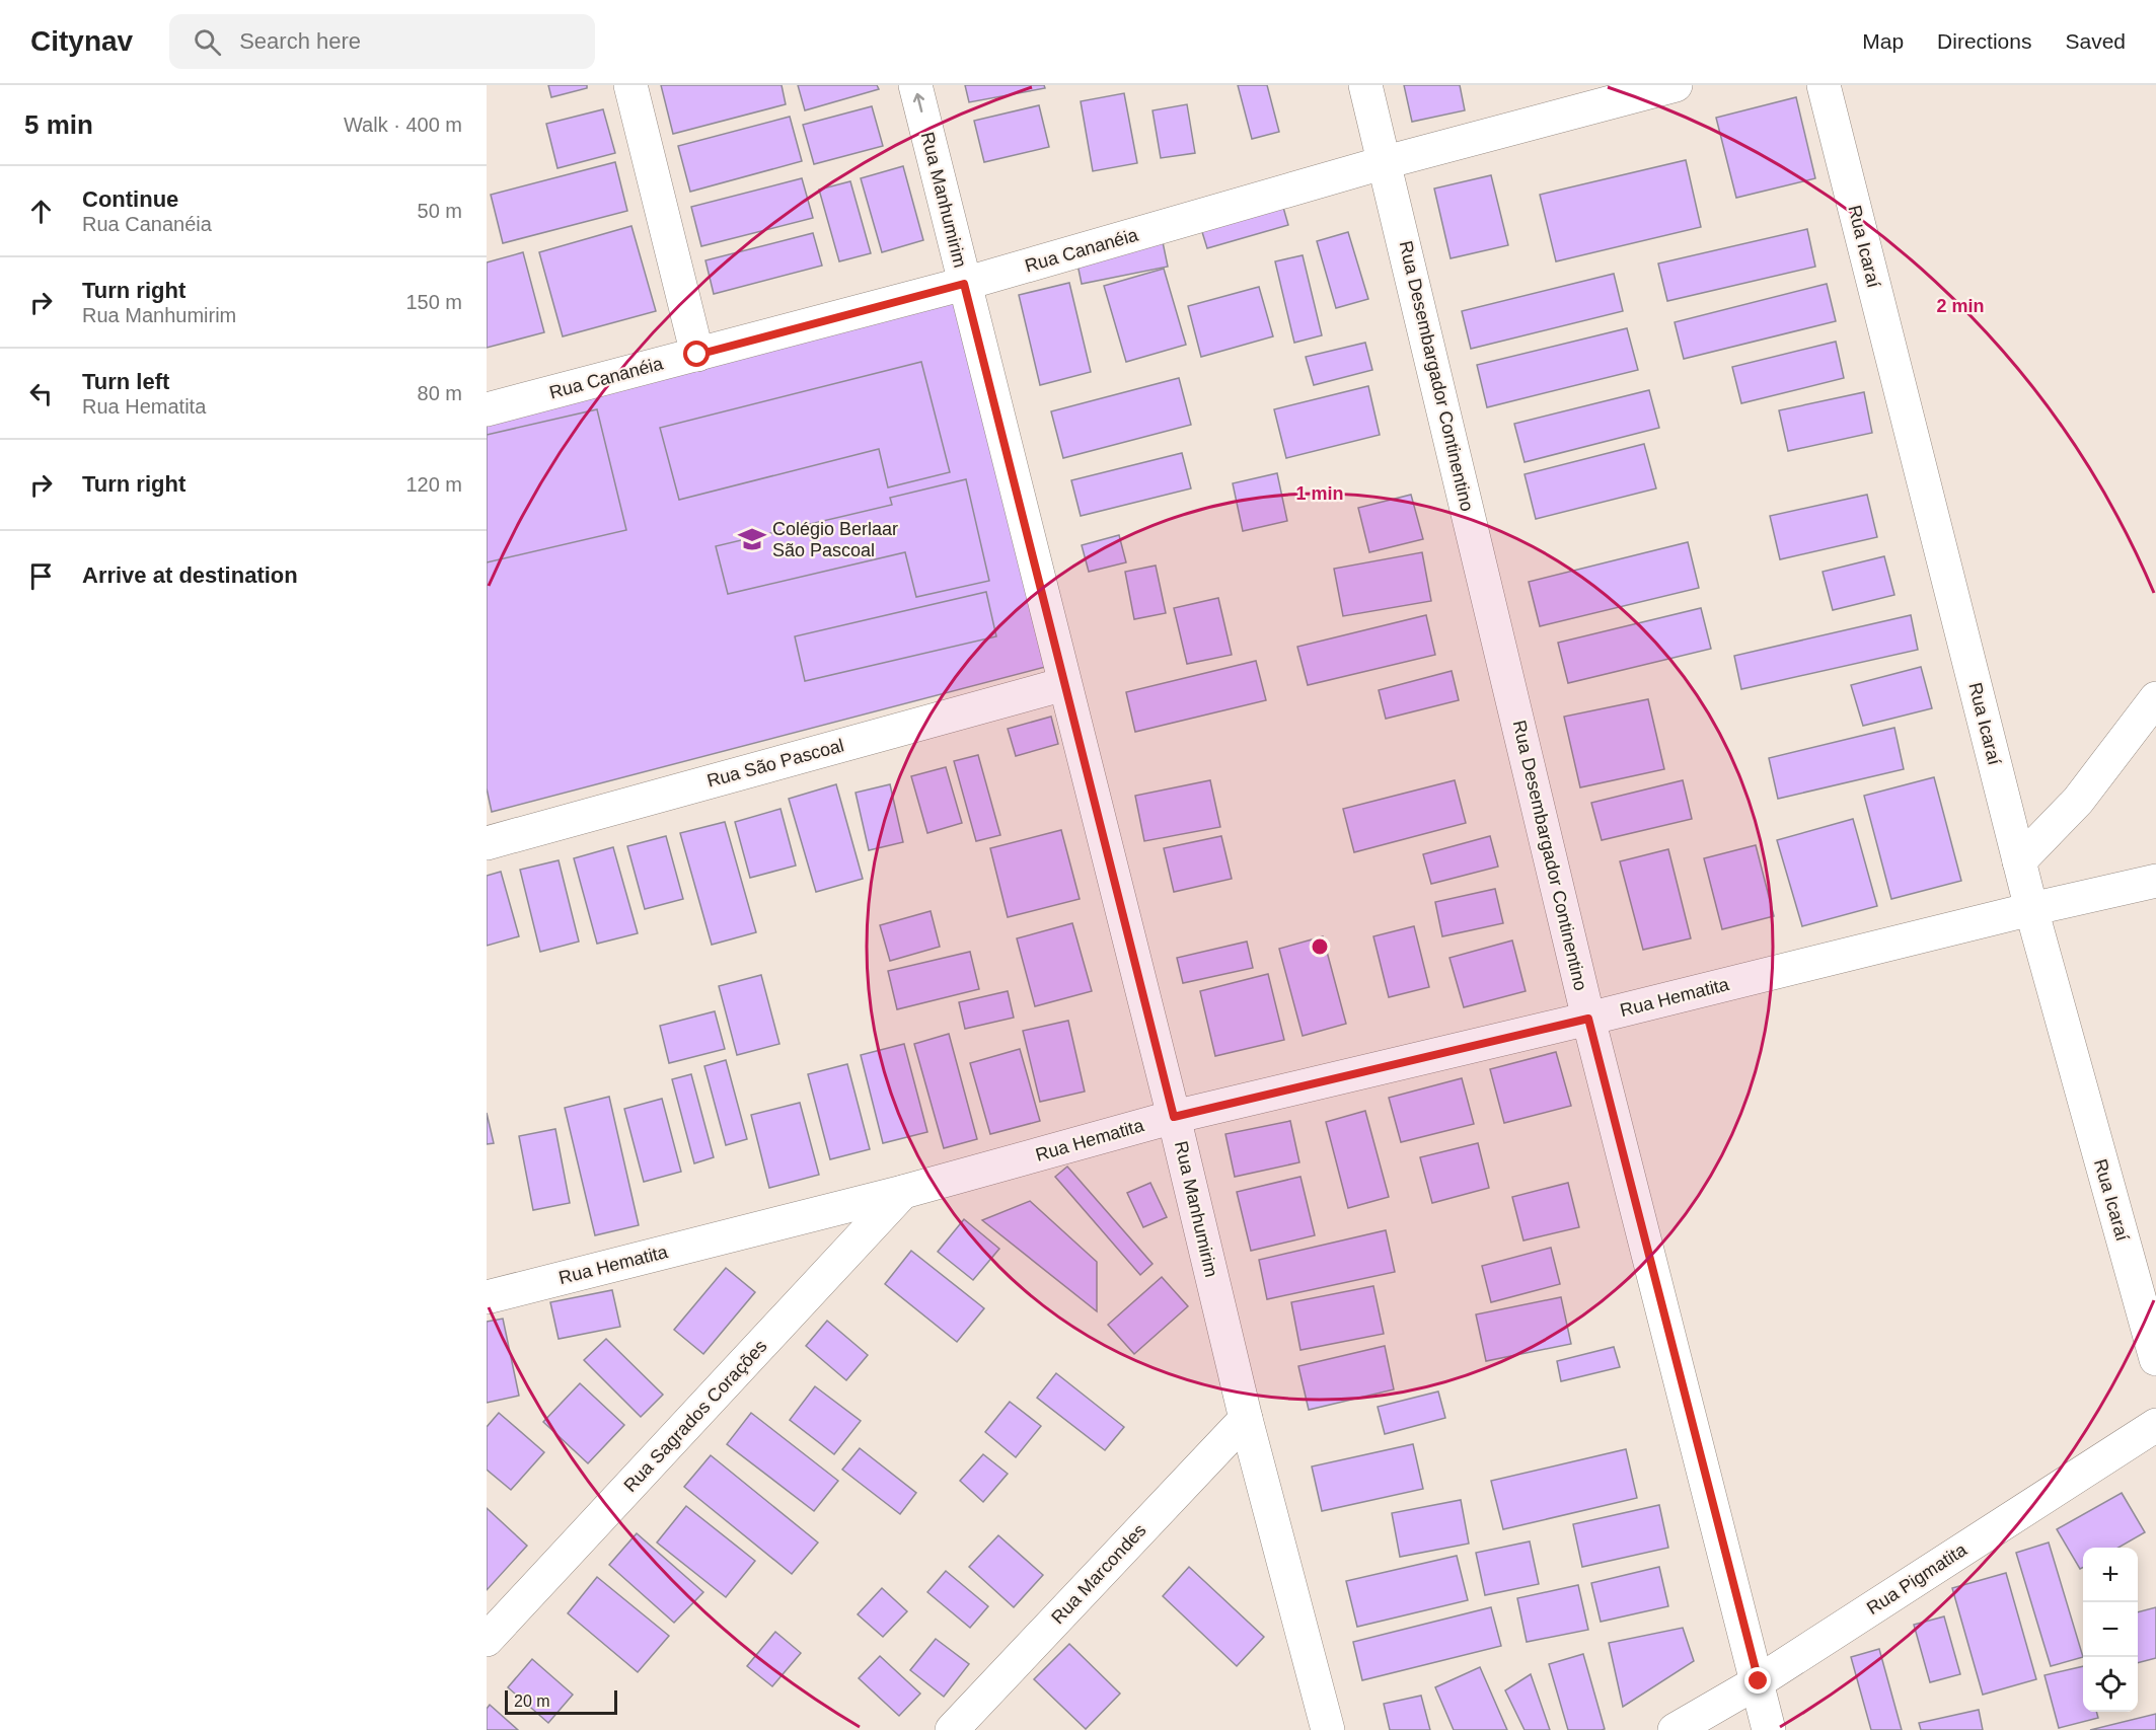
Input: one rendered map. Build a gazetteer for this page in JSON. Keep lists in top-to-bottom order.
{
  "streets": {
    "street": [
      "Rua Manhumirim",
      "Rua Icaraí",
      "Rua Cananéia",
      "Rua Desembargador Continentino",
      "Rua São Pascoal",
      "Rua Hematita",
      "Rua Sagrados Corações",
      "Rua Marcondes",
      "Rua Pigmatita"
    ]
  },
  "crossings": [
    ["Rua Manhumirim", "Rua Cananéia"],
    ["Rua Manhumirim", "Rua São Pascoal"],
    ["Rua Manhumirim", "Rua Hematita"],
    ["Rua Manhumirim", "Rua Marcondes"],
    ["Rua Icaraí", "Rua Hematita"],
    ["Rua Cananéia", "Rua Desembargador Continentino"],
    ["Rua Desembargador Continentino", "Rua Hematita"],
    ["Rua Desembargador Continentino", "Rua Pigmatita"],
    ["Rua Hematita", "Rua Sagrados Corações"]
  ],
  "places": {
    "school or university": ["Colégio Berlaar São Pascoal"]
  },
  "scale_bar": "20 m",
  "page": {
    "header": "Citynav",
    "search": "Search here",
    "nav": ["Map", "Directions", "Saved"],
    "heading": ["5 min", "Walk · 400 m"],
    "list": [
      ["Continue", "Rua Cananéia", "50 m"],
      ["Turn right", "Rua Manhumirim", "150 m"],
      ["Turn left", "Rua Hematita", "80 m"],
      ["Turn right", "120 m"],
      "Arrive at destination"
    ],
    "map_buttons": ["+", "−"],
    "scale": "20 m"
  },
  "rings": ["2 min", "1 min"]
}
